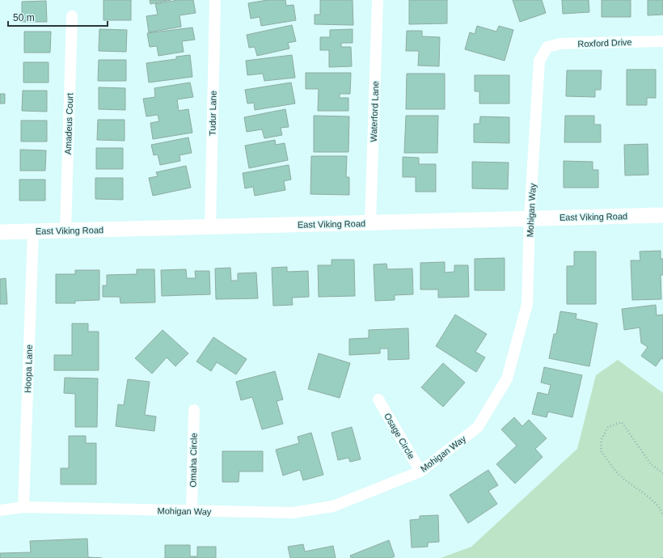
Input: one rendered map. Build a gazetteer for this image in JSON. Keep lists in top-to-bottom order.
{
  "streets": {
    "street": [
      "Roxford Drive",
      "Waterford Lane",
      "Tudur Lane",
      "Amadeus Court",
      "Mohigan Way",
      "East Viking Road",
      "Hoopa Lane",
      "Osage Circle",
      "Omaha Circle"
    ]
  },
  "crossings": [
    ["Roxford Drive", "Mohigan Way"],
    ["Waterford Lane", "East Viking Road"],
    ["Tudur Lane", "East Viking Road"],
    ["Amadeus Court", "East Viking Road"],
    ["Mohigan Way", "East Viking Road"],
    ["Mohigan Way", "Hoopa Lane"],
    ["Mohigan Way", "Osage Circle"],
    ["Mohigan Way", "Omaha Circle"],
    ["East Viking Road", "Hoopa Lane"]
  ],
  "scale_bar": "50 m"
}
